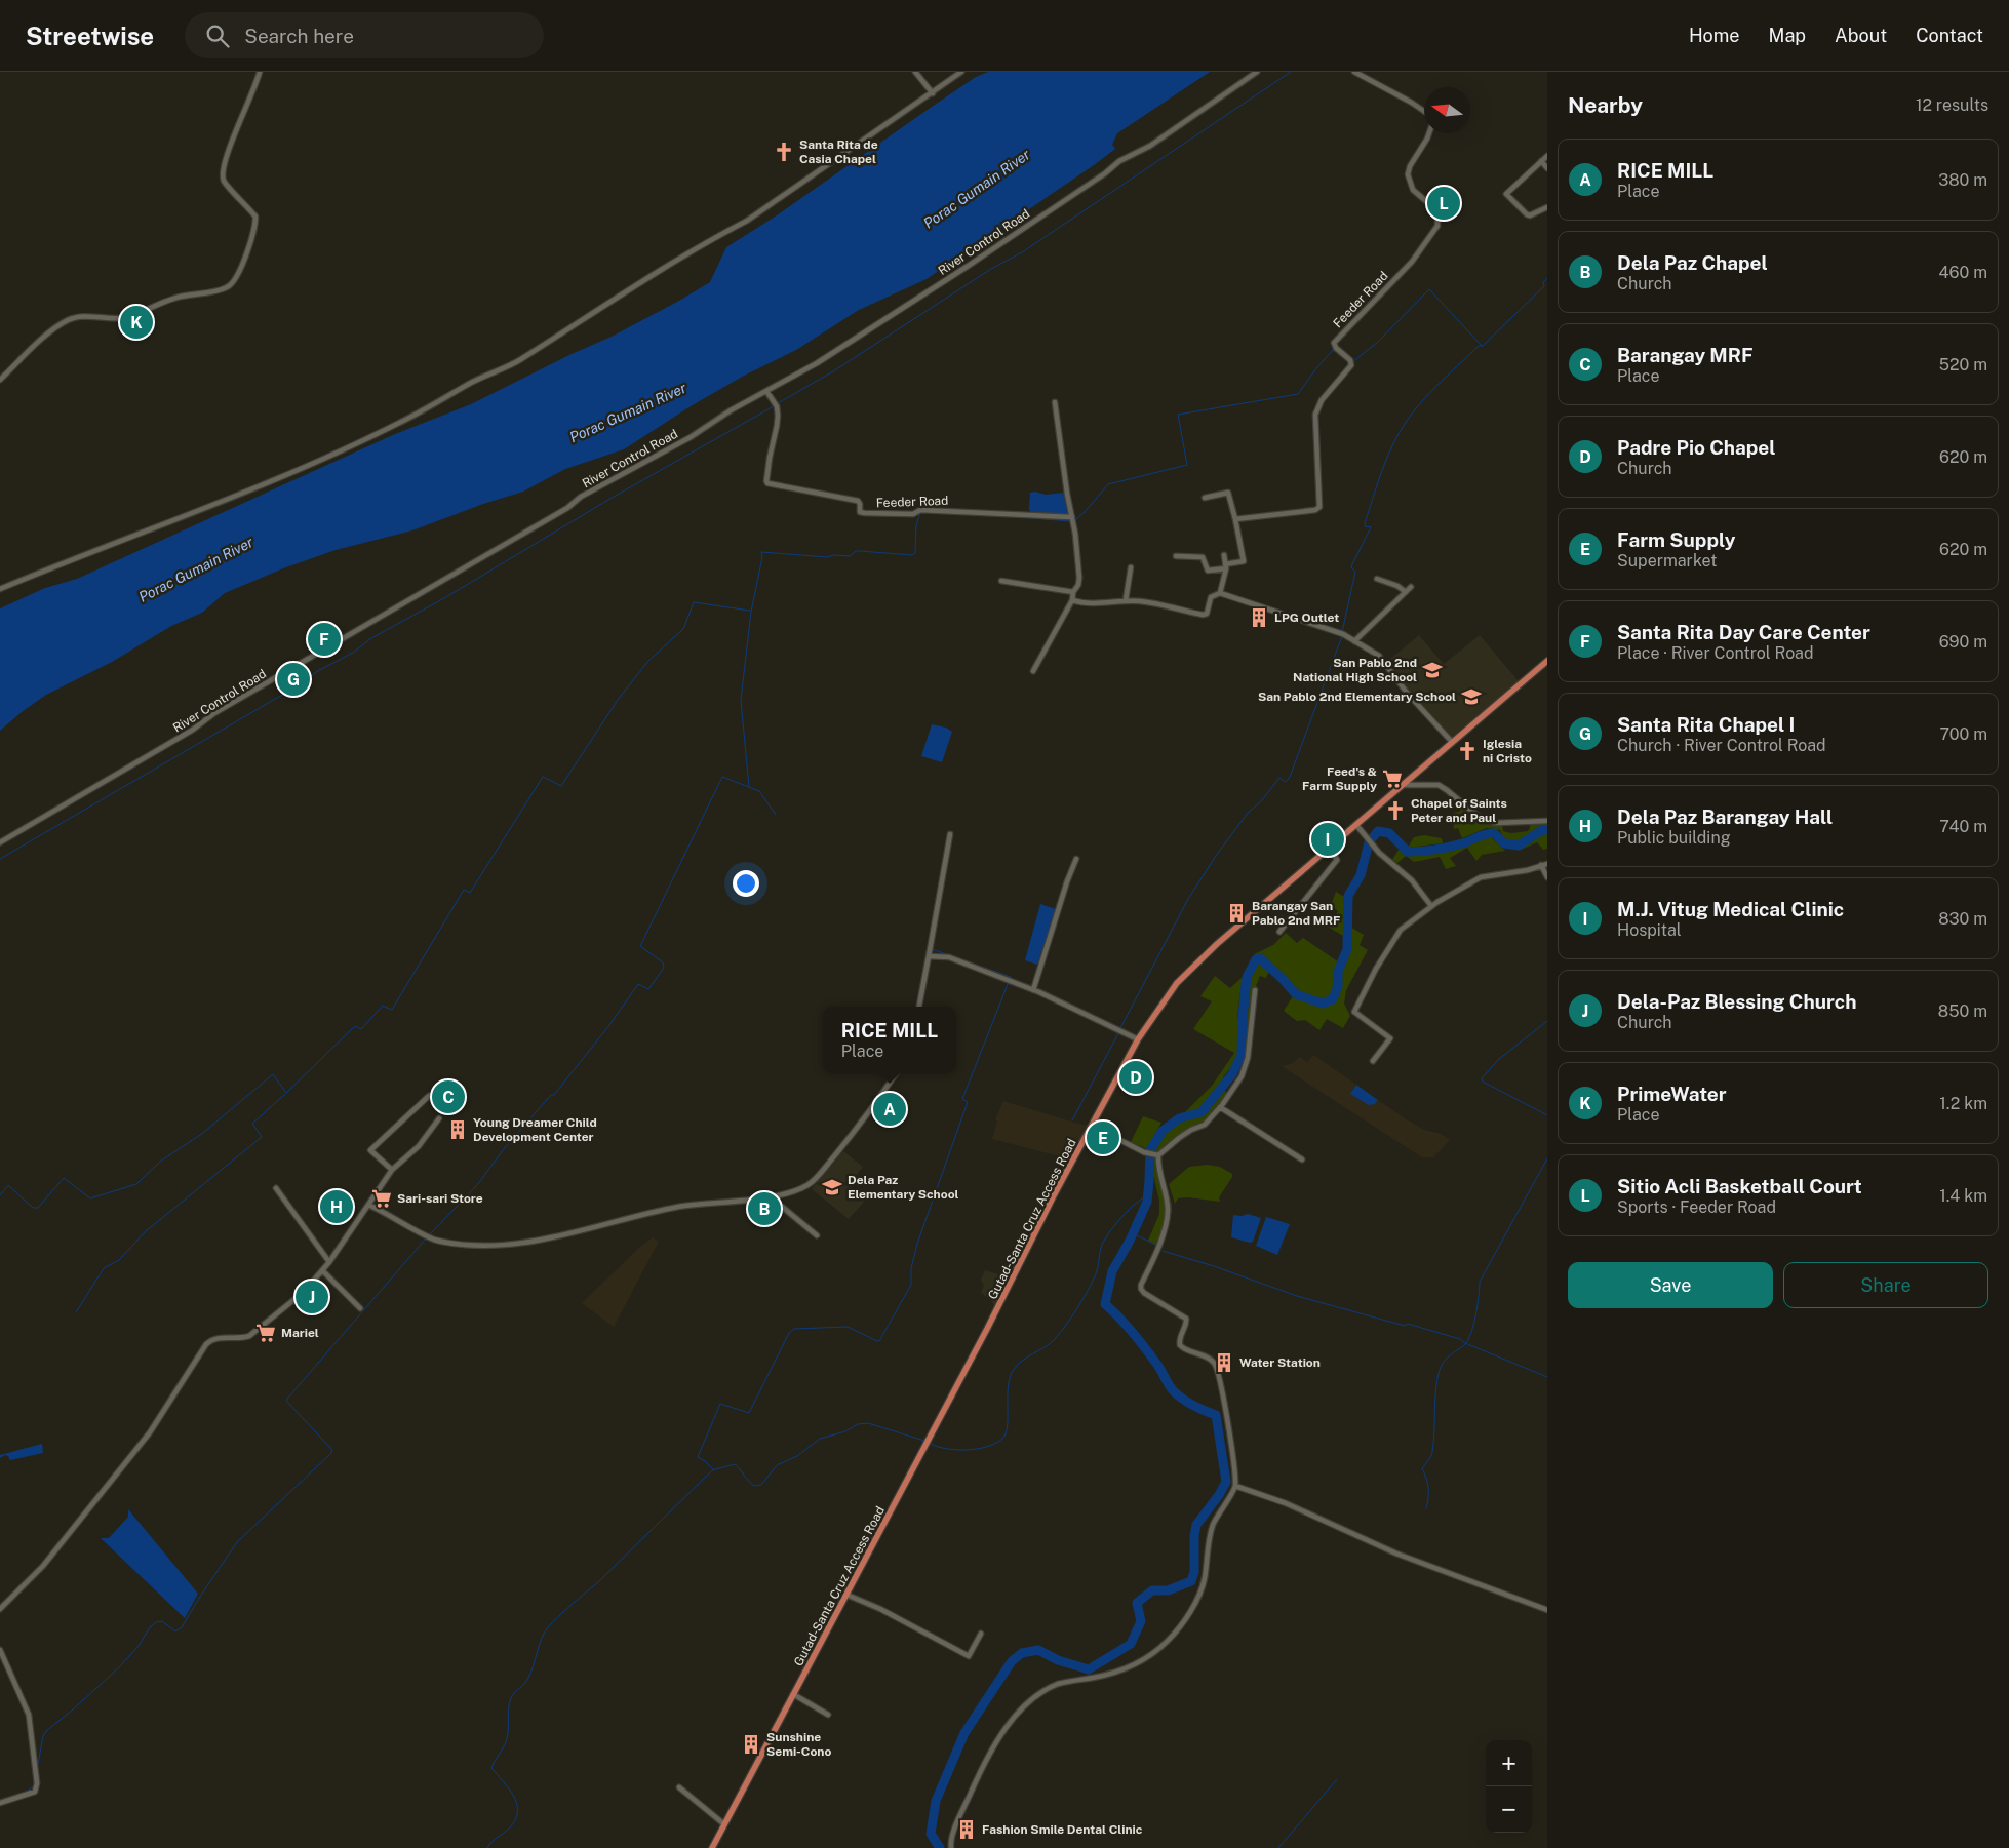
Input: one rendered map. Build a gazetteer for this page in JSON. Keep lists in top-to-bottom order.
{
  "streets": {
    "main road": ["Gutad-Santa Cruz Access Road"],
    "street": ["River Control Road", "Feeder Road"]
  },
  "crossings": [
    ["River Control Road", "Feeder Road"]
  ],
  "water": ["Porac Gumain River"],
  "places": {
    "church": ["Santa Rita de Casia Chapel", "Iglesia ni Cristo", "Chapel of Saints Peter and Paul"],
    "building": [
      "LPG Outlet",
      "Barangay San Pablo 2nd MRF",
      "Young Dreamer Child Development Center",
      "Water Station",
      "Sunshine Semi-Cono",
      "Fashion Smile Dental Clinic"
    ],
    "school or university": ["San Pablo 2nd National High School", "San Pablo 2nd Elementary School", "Dela Paz Elementary School"],
    "supermarket": ["Feed's & Farm Supply", "Sari-sari Store", "Mariel"]
  },
  "north": "left",
  "page": {
    "header": "Streetwise",
    "search": "Search here",
    "nav": [
      "Home",
      "Map",
      "About",
      "Contact"
    ],
    "heading": ["Nearby", "12 results"],
    "list": [
      {
        "mark": "A",
        "name": "RICE MILL",
        "note": "Place",
        "value": "380 m"
      },
      {
        "mark": "B",
        "name": "Dela Paz Chapel",
        "note": "Church",
        "value": "460 m"
      },
      {
        "mark": "C",
        "name": "Barangay MRF",
        "note": "Place",
        "value": "520 m"
      },
      {
        "mark": "D",
        "name": "Padre Pio Chapel",
        "note": "Church",
        "value": "620 m"
      },
      {
        "mark": "E",
        "name": "Farm Supply",
        "note": "Supermarket",
        "value": "620 m"
      },
      {
        "mark": "F",
        "name": "Santa Rita Day Care Center",
        "note": "Place · River Control Road",
        "value": "690 m"
      },
      {
        "mark": "G",
        "name": "Santa Rita Chapel I",
        "note": "Church · River Control Road",
        "value": "700 m"
      },
      {
        "mark": "H",
        "name": "Dela Paz Barangay Hall",
        "note": "Public building",
        "value": "740 m"
      },
      {
        "mark": "I",
        "name": "M.J. Vitug Medical Clinic",
        "note": "Hospital",
        "value": "830 m"
      },
      {
        "mark": "J",
        "name": "Dela-Paz Blessing Church",
        "note": "Church",
        "value": "850 m"
      },
      {
        "mark": "K",
        "name": "PrimeWater",
        "note": "Place",
        "value": "1.2 km"
      },
      {
        "mark": "L",
        "name": "Sitio Acli Basketball Court",
        "note": "Sports · Feeder Road",
        "value": "1.4 km"
      }
    ],
    "pins": [
      "L",
      "K",
      "F",
      "G",
      "I",
      "D",
      "C",
      "A",
      "E",
      "H",
      "B",
      "J"
    ],
    "popup": ["RICE MILL", "Place"],
    "buttons": ["Save", "Share"],
    "map_buttons": ["+", "−"]
  }
}
